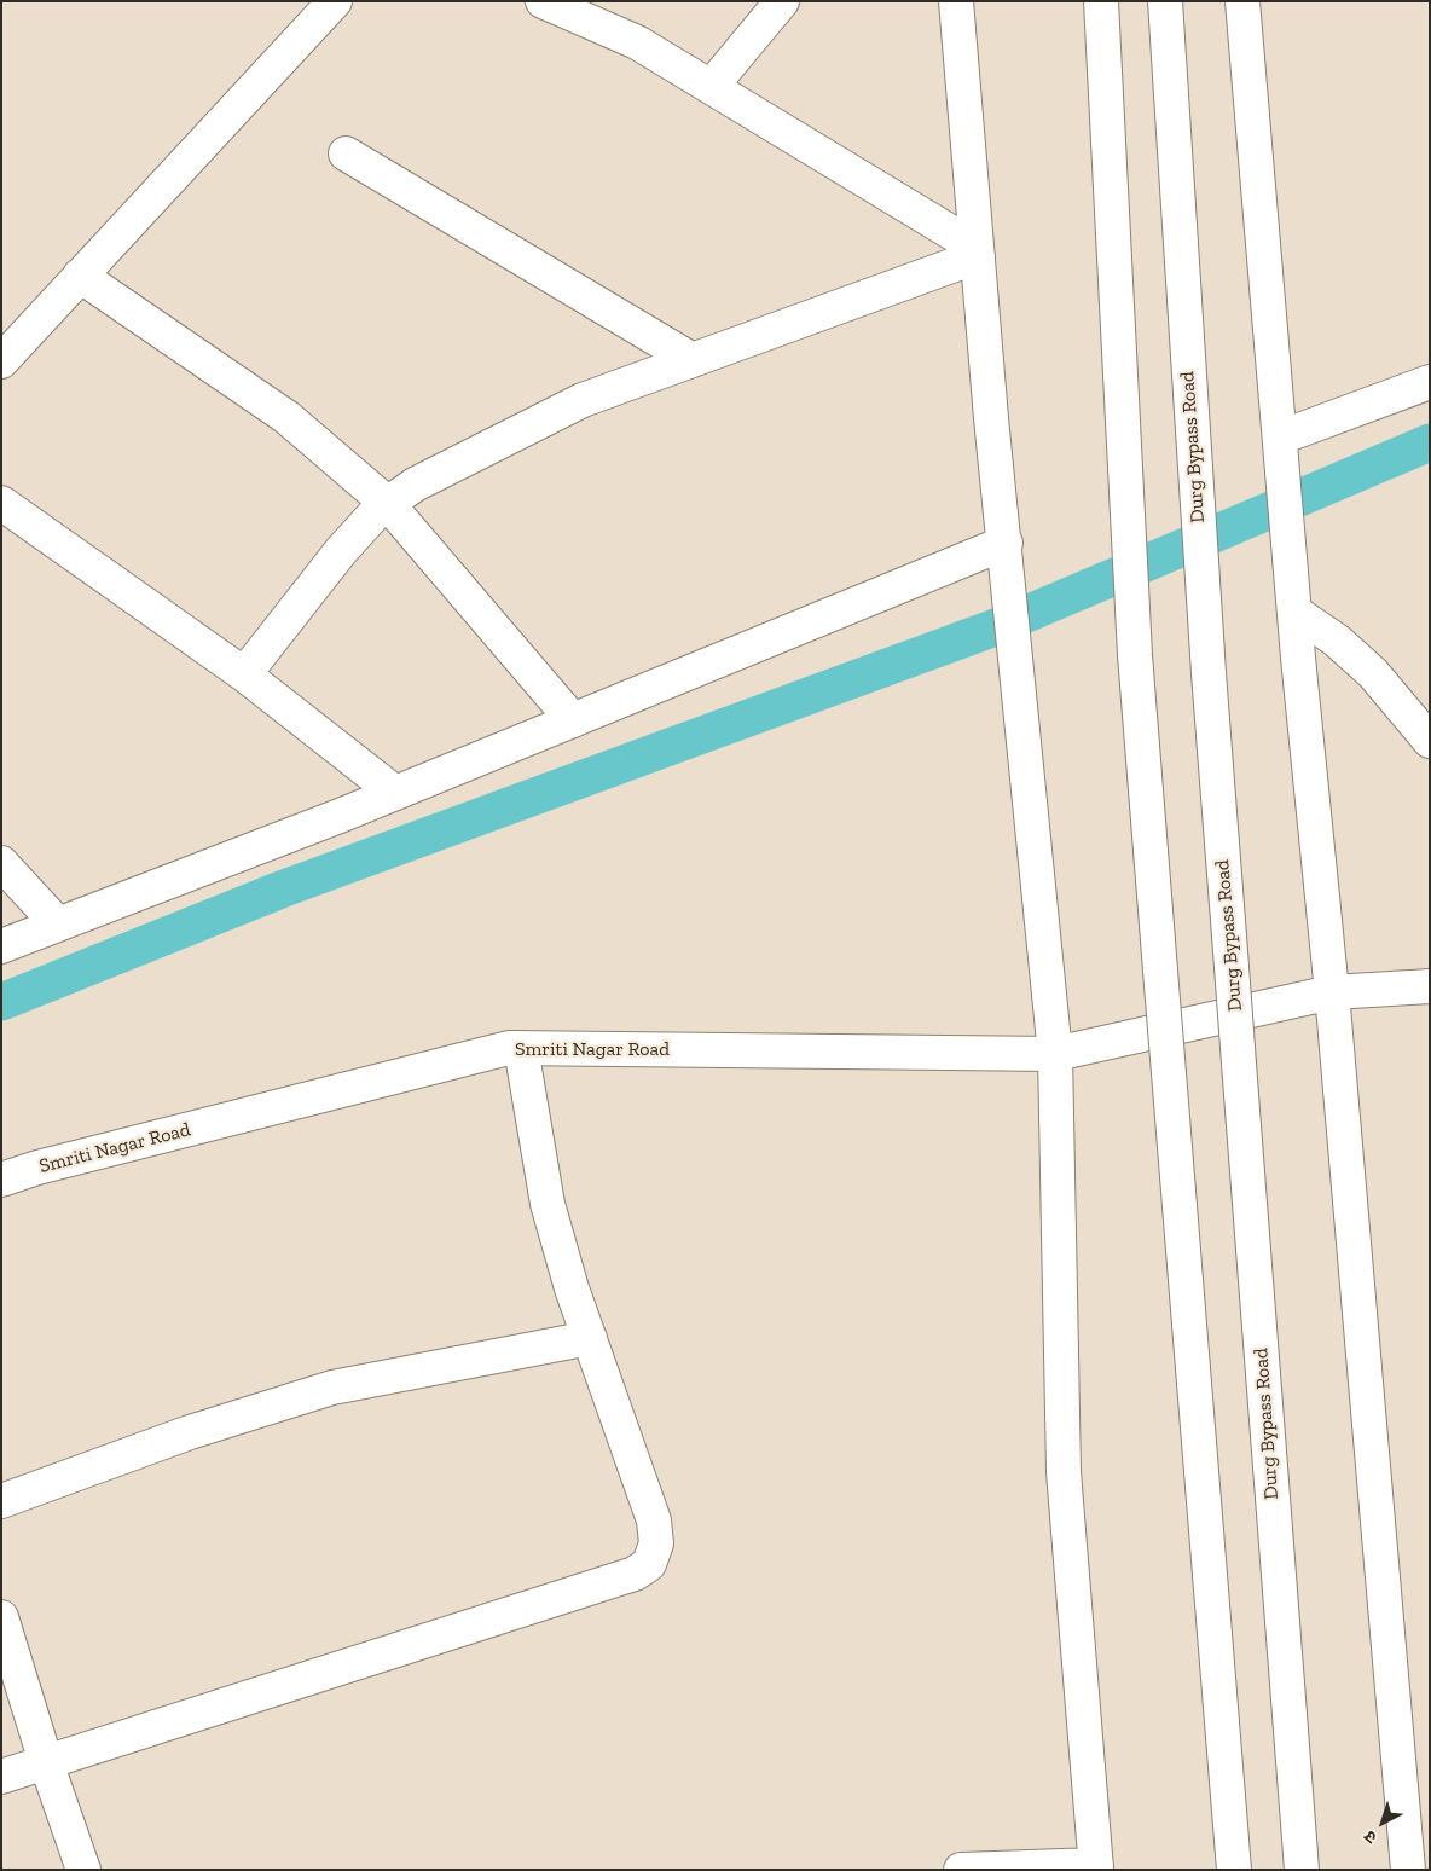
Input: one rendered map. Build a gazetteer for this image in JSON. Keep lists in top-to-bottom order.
{
  "streets": {
    "main road": ["Durg Bypass Road", "Smriti Nagar Road"]
  },
  "north": "bottom left"
}
